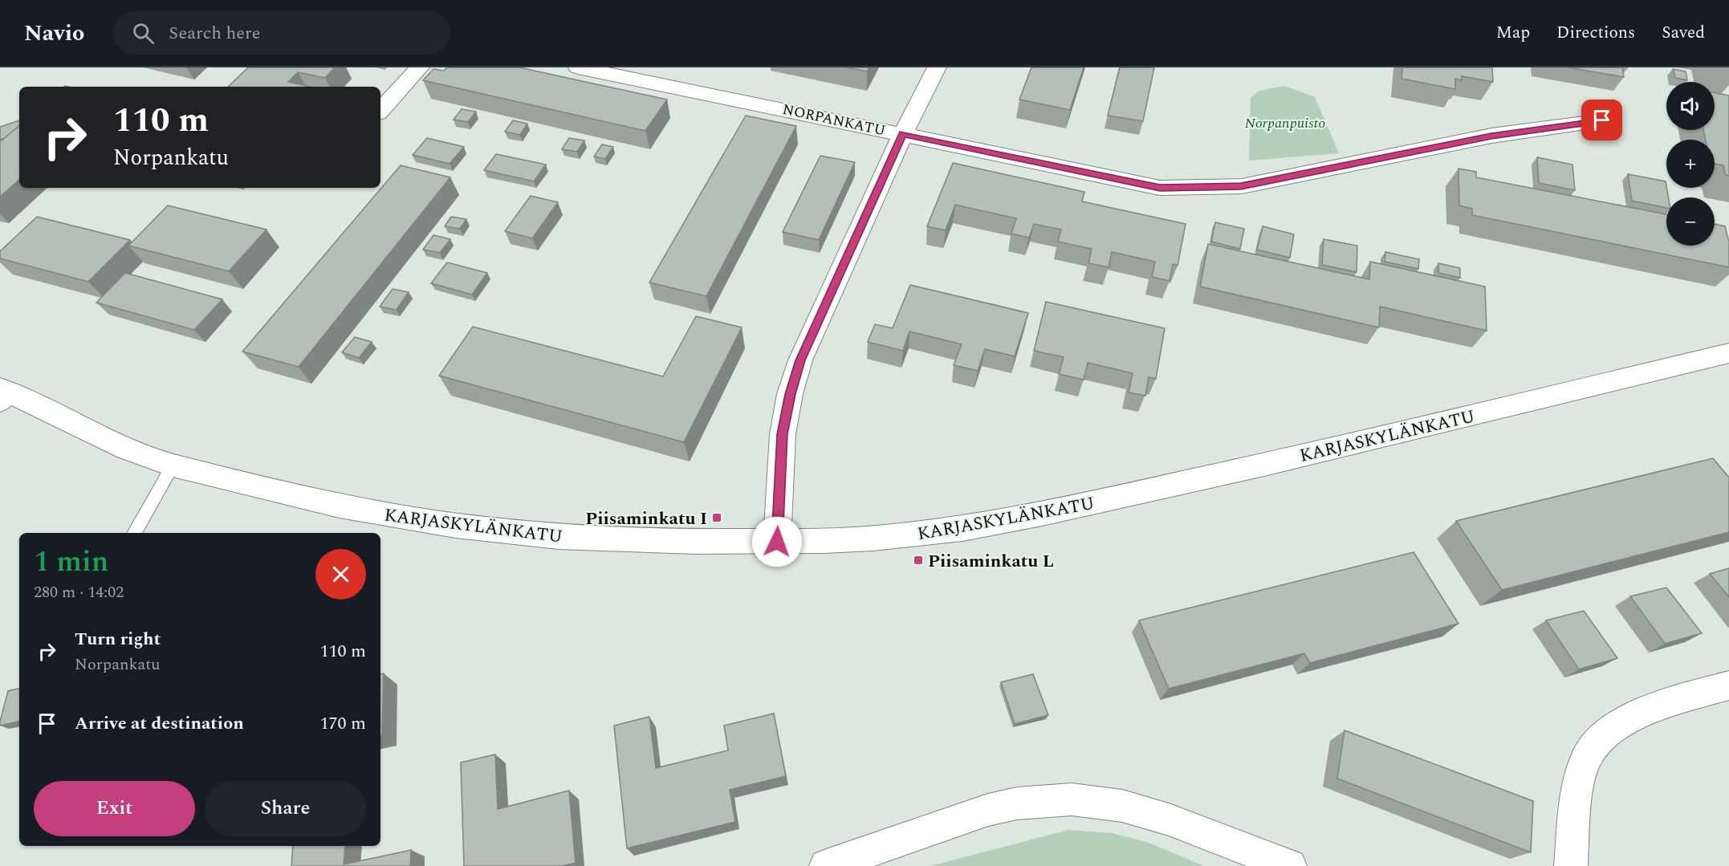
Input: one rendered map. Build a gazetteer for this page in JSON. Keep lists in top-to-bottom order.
{
  "streets": {
    "street": ["NORPANKATU", "KARJASKYLÄNKATU"]
  },
  "parks": ["Norpanpuisto"],
  "places": {
    "transit": ["Piisaminkatu I", "Piisaminkatu L"]
  },
  "page": {
    "header": "Navio",
    "search": "Search here",
    "nav": ["Map", "Directions", "Saved"],
    "map_buttons": ["+", "−"],
    "turn": ["110 m", "Norpankatu"],
    "heading": ["1 min", "280 m · 14:02"],
    "list": [
      {
        "name": "Turn right",
        "note": "Norpankatu",
        "value": "110 m"
      },
      {
        "name": "Arrive at destination",
        "value": "170 m"
      }
    ],
    "buttons": ["Exit", "Share"]
  }
}
